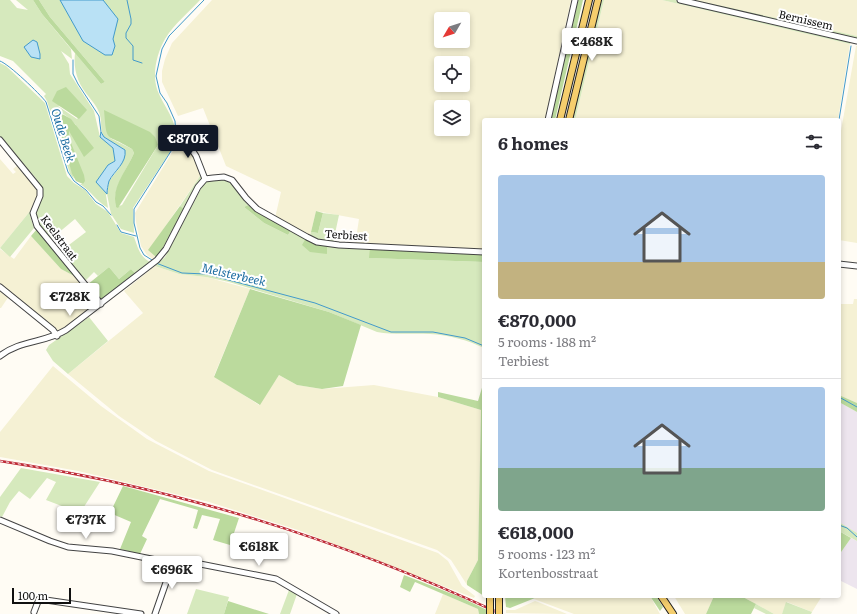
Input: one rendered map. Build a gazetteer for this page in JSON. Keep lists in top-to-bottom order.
{
  "streets": {
    "street": ["Bernissem", "Terbiest", "Keelstraat"]
  },
  "water": ["Oude Beek", "Melsterbeek"],
  "scale_bar": "100 m",
  "north": "bottom left",
  "page": {
    "price": [
      "€468K",
      "€870K",
      "€728K",
      "€737K",
      "€618K",
      "€696K"
    ],
    "heading": "6 homes",
    "list": [
      {
        "name": "€870,000",
        "note": "5 rooms · 188 m² · Terbiest"
      },
      {
        "name": "€618,000",
        "note": "5 rooms · 123 m² · Kortenbosstraat"
      }
    ],
    "scale": "100 m"
  }
}
